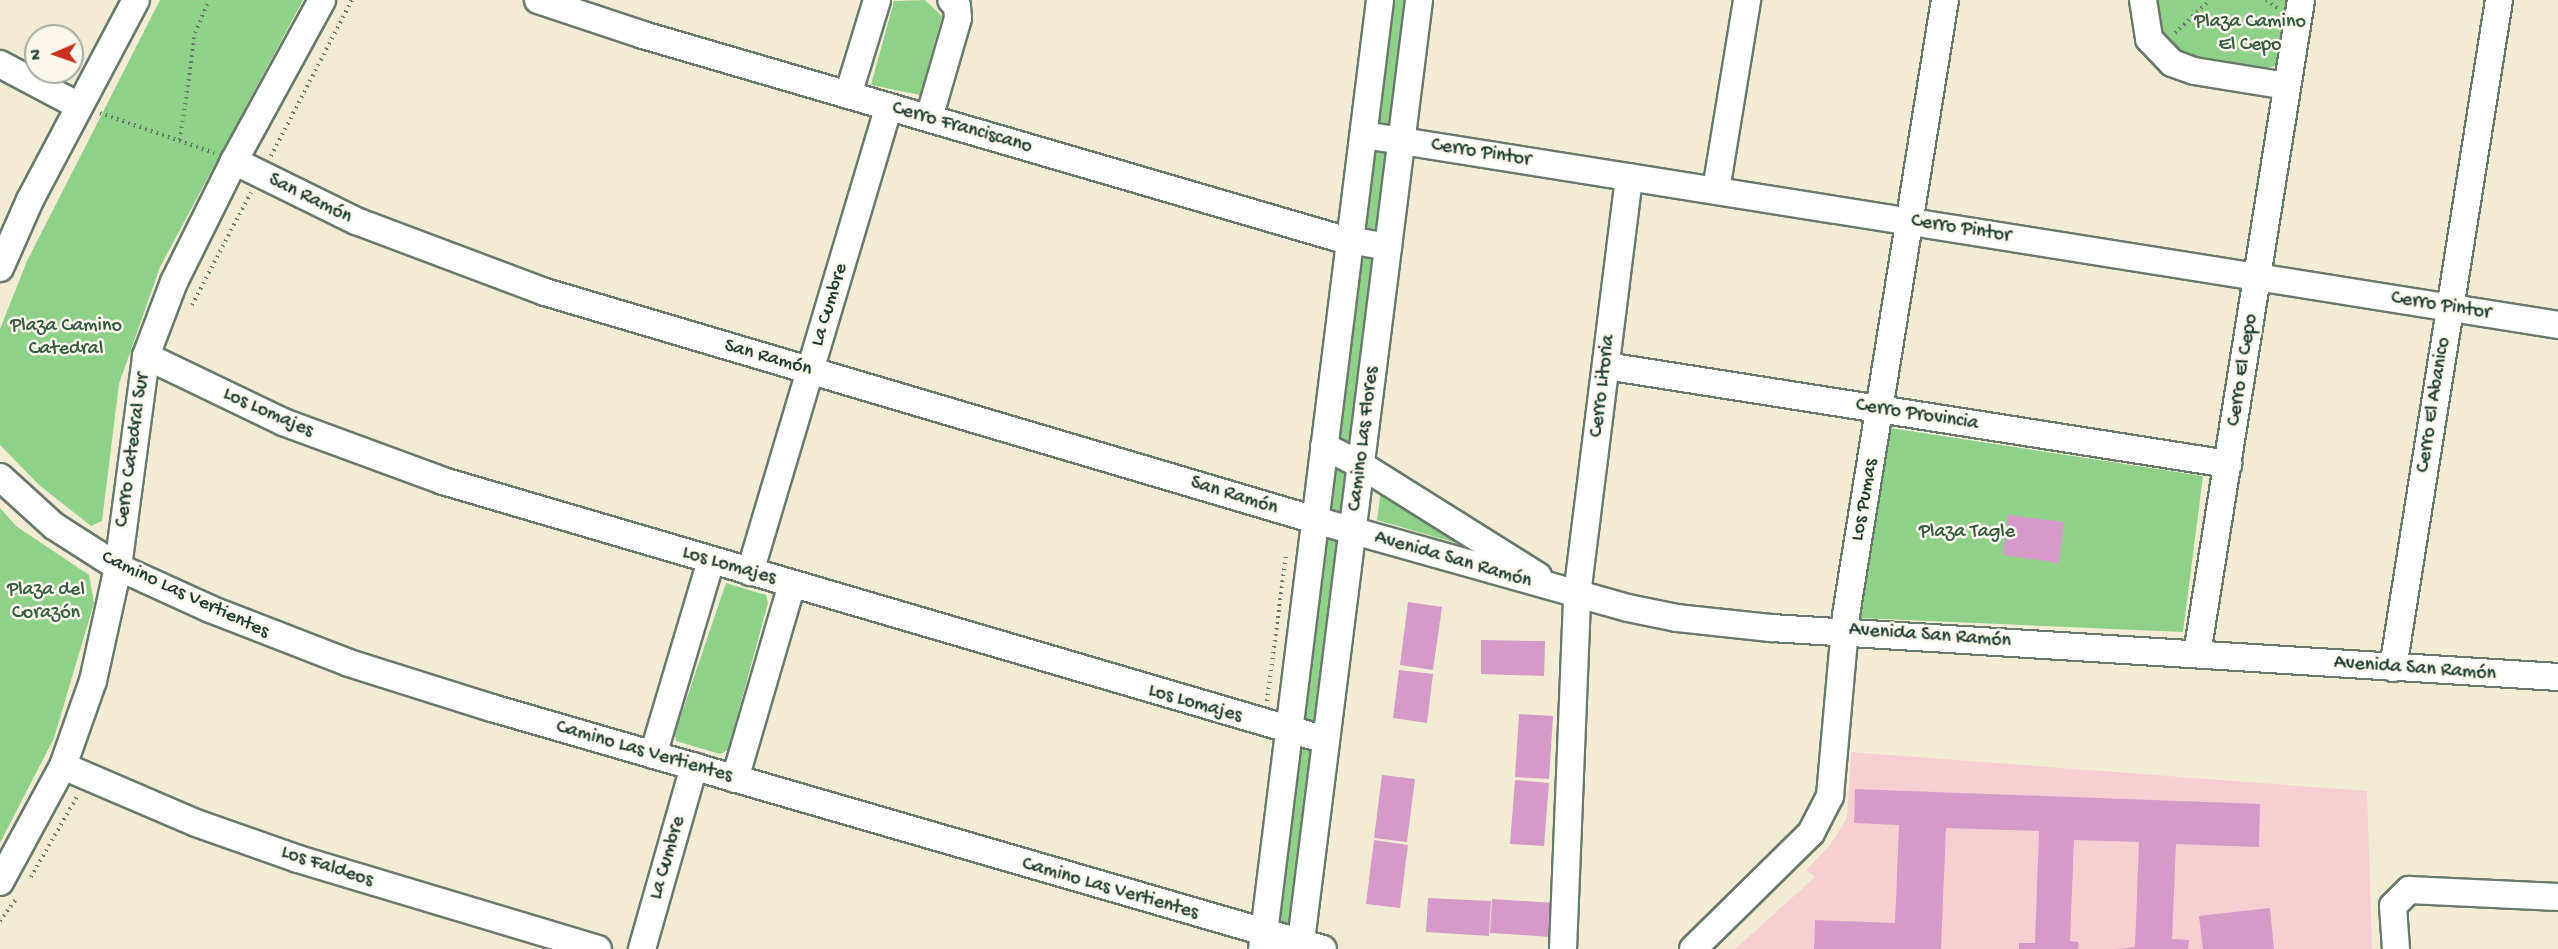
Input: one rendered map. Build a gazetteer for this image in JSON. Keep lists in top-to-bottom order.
{
  "streets": {
    "street": [
      "Cerro Franciscano",
      "Cerro Pintor",
      "San Ramón",
      "La Cumbre",
      "Cerro El Cepo",
      "Cerro Litoria",
      "Cerro El Abanico",
      "Los Lomajes",
      "Cerro Provincia",
      "Camino Las Flores",
      "Cerro Catedral Sur",
      "Los Pumas",
      "Avenida San Ramón",
      "Camino Las Vertientes",
      "Los Faldeos"
    ]
  },
  "crossings": [
    ["Cerro Franciscano", "La Cumbre"],
    ["Cerro Franciscano", "Camino Las Flores"],
    ["Cerro Pintor", "Cerro El Cepo"],
    ["Cerro Pintor", "Cerro Litoria"],
    ["Cerro Pintor", "Cerro El Abanico"],
    ["Cerro Pintor", "Camino Las Flores"],
    ["Cerro Pintor", "Los Pumas"],
    ["San Ramón", "La Cumbre"],
    ["San Ramón", "Camino Las Flores"],
    ["San Ramón", "Cerro Catedral Sur"],
    ["San Ramón", "Avenida San Ramón"],
    ["La Cumbre", "Los Lomajes"],
    ["La Cumbre", "Camino Las Vertientes"],
    ["Cerro El Cepo", "Cerro Provincia"],
    ["Cerro El Cepo", "Avenida San Ramón"],
    ["Cerro Litoria", "Cerro Provincia"],
    ["Cerro Litoria", "Avenida San Ramón"],
    ["Cerro El Abanico", "Avenida San Ramón"],
    ["Los Lomajes", "Camino Las Flores"],
    ["Los Lomajes", "Cerro Catedral Sur"],
    ["Cerro Provincia", "Los Pumas"],
    ["Camino Las Flores", "Avenida San Ramón"],
    ["Camino Las Flores", "Camino Las Vertientes"],
    ["Cerro Catedral Sur", "Camino Las Vertientes"],
    ["Cerro Catedral Sur", "Los Faldeos"],
    ["Los Pumas", "Avenida San Ramón"]
  ],
  "parks": [
    "Plaza Camino El Cepo",
    "Plaza Camino Catedral",
    "Plaza Tagle",
    "Plaza del Corazón"
  ],
  "north": "left"
}
